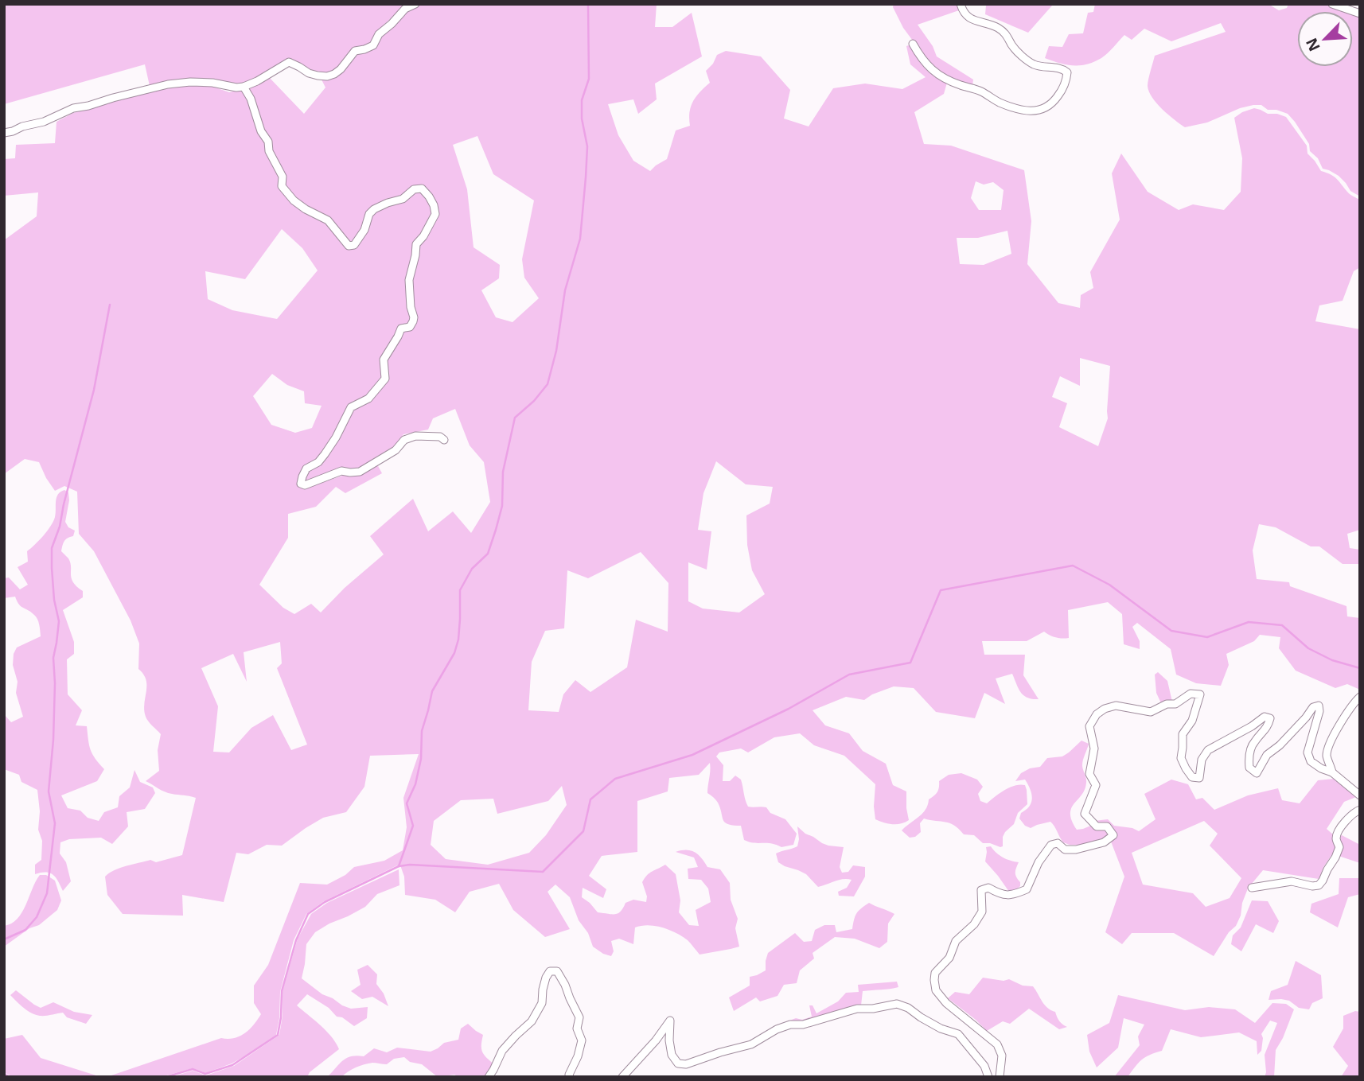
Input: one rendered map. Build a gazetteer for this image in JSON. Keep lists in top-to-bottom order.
{
  "north": "bottom left"
}
